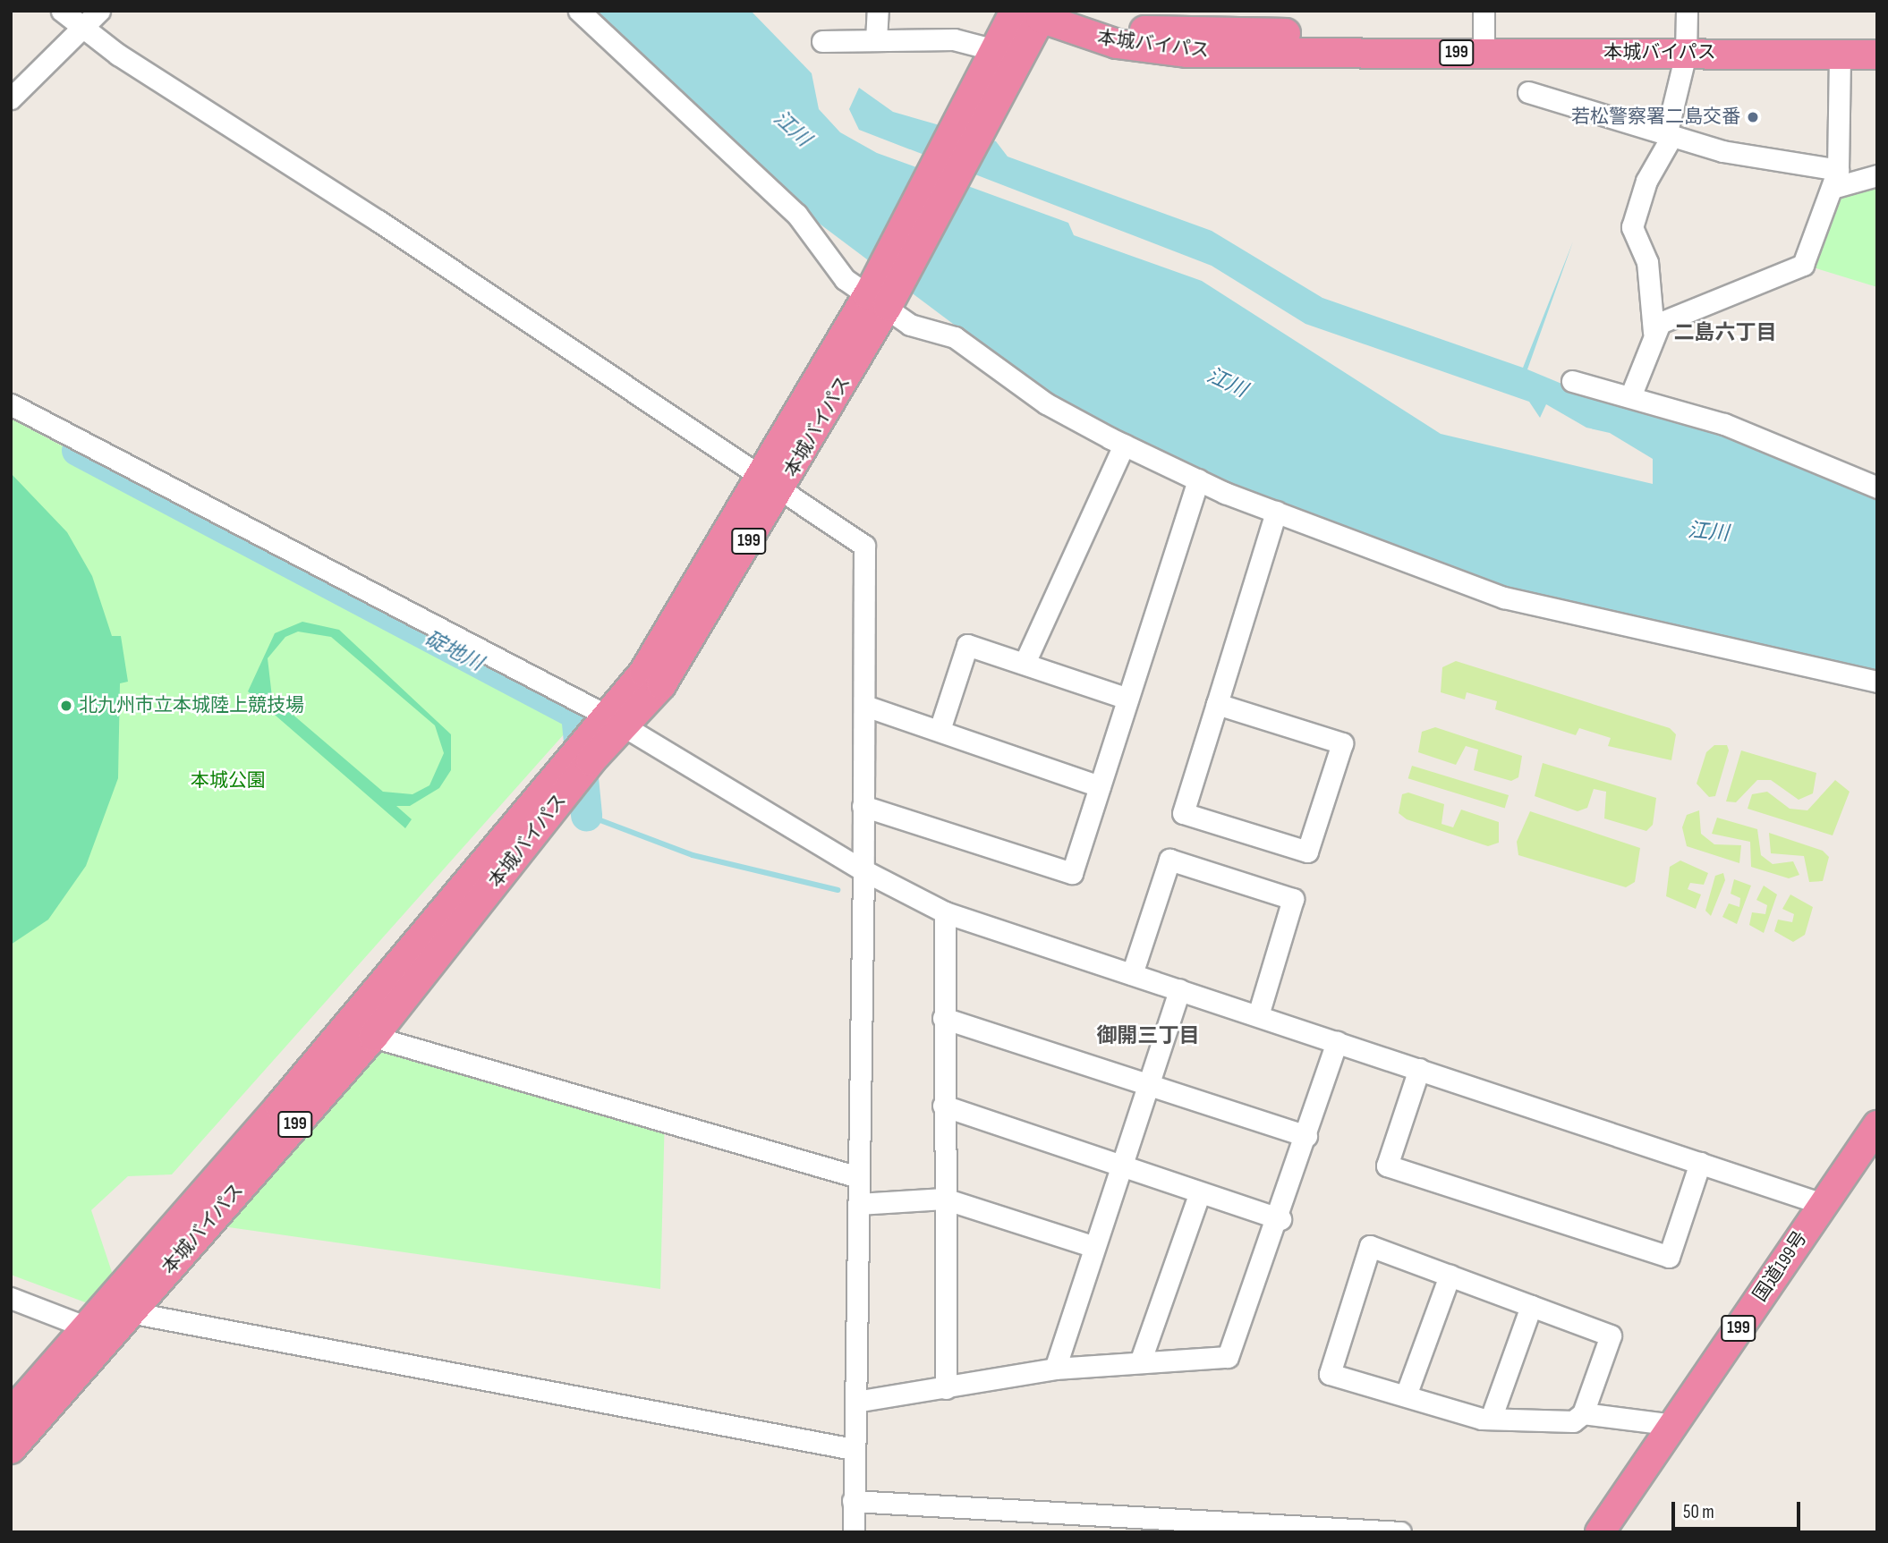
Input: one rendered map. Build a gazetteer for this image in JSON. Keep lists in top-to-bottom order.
{
  "streets": {
    "highway": ["本城バイパス", "199", "国道199号"]
  },
  "districts": ["二島六丁目", "御開三丁目"],
  "water": ["江川", "碇地川"],
  "parks": ["本城公園"],
  "places": ["若松警察署二島交番", "北九州市立本城陸上競技場"],
  "scale_bar": "50 m"
}
